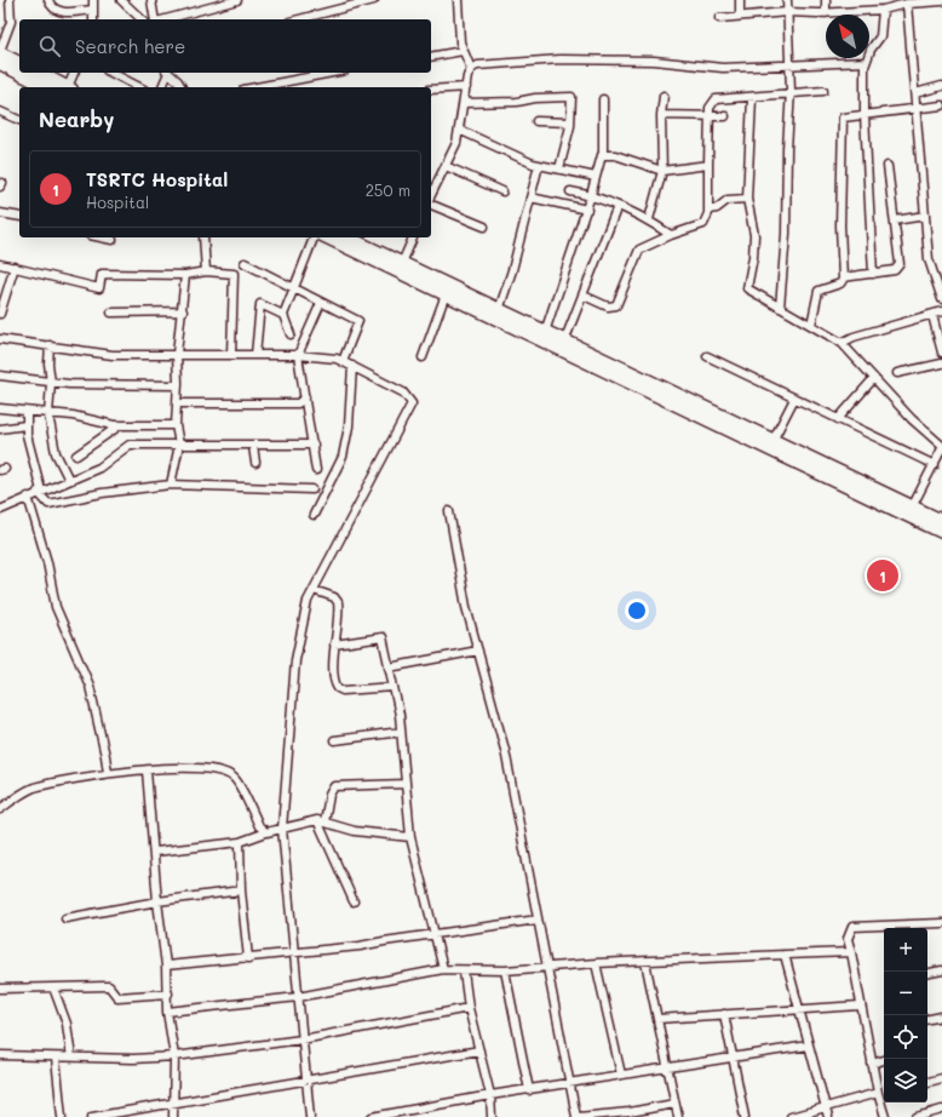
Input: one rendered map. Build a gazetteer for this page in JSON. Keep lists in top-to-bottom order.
{
  "north": "top left",
  "page": {
    "search": "Search here",
    "heading": "Nearby",
    "list": [
      {
        "mark": "1",
        "name": "TSRTC Hospital",
        "note": "Hospital",
        "value": "250 m"
      }
    ],
    "pins": "1",
    "map_buttons": ["+", "−"]
  }
}
